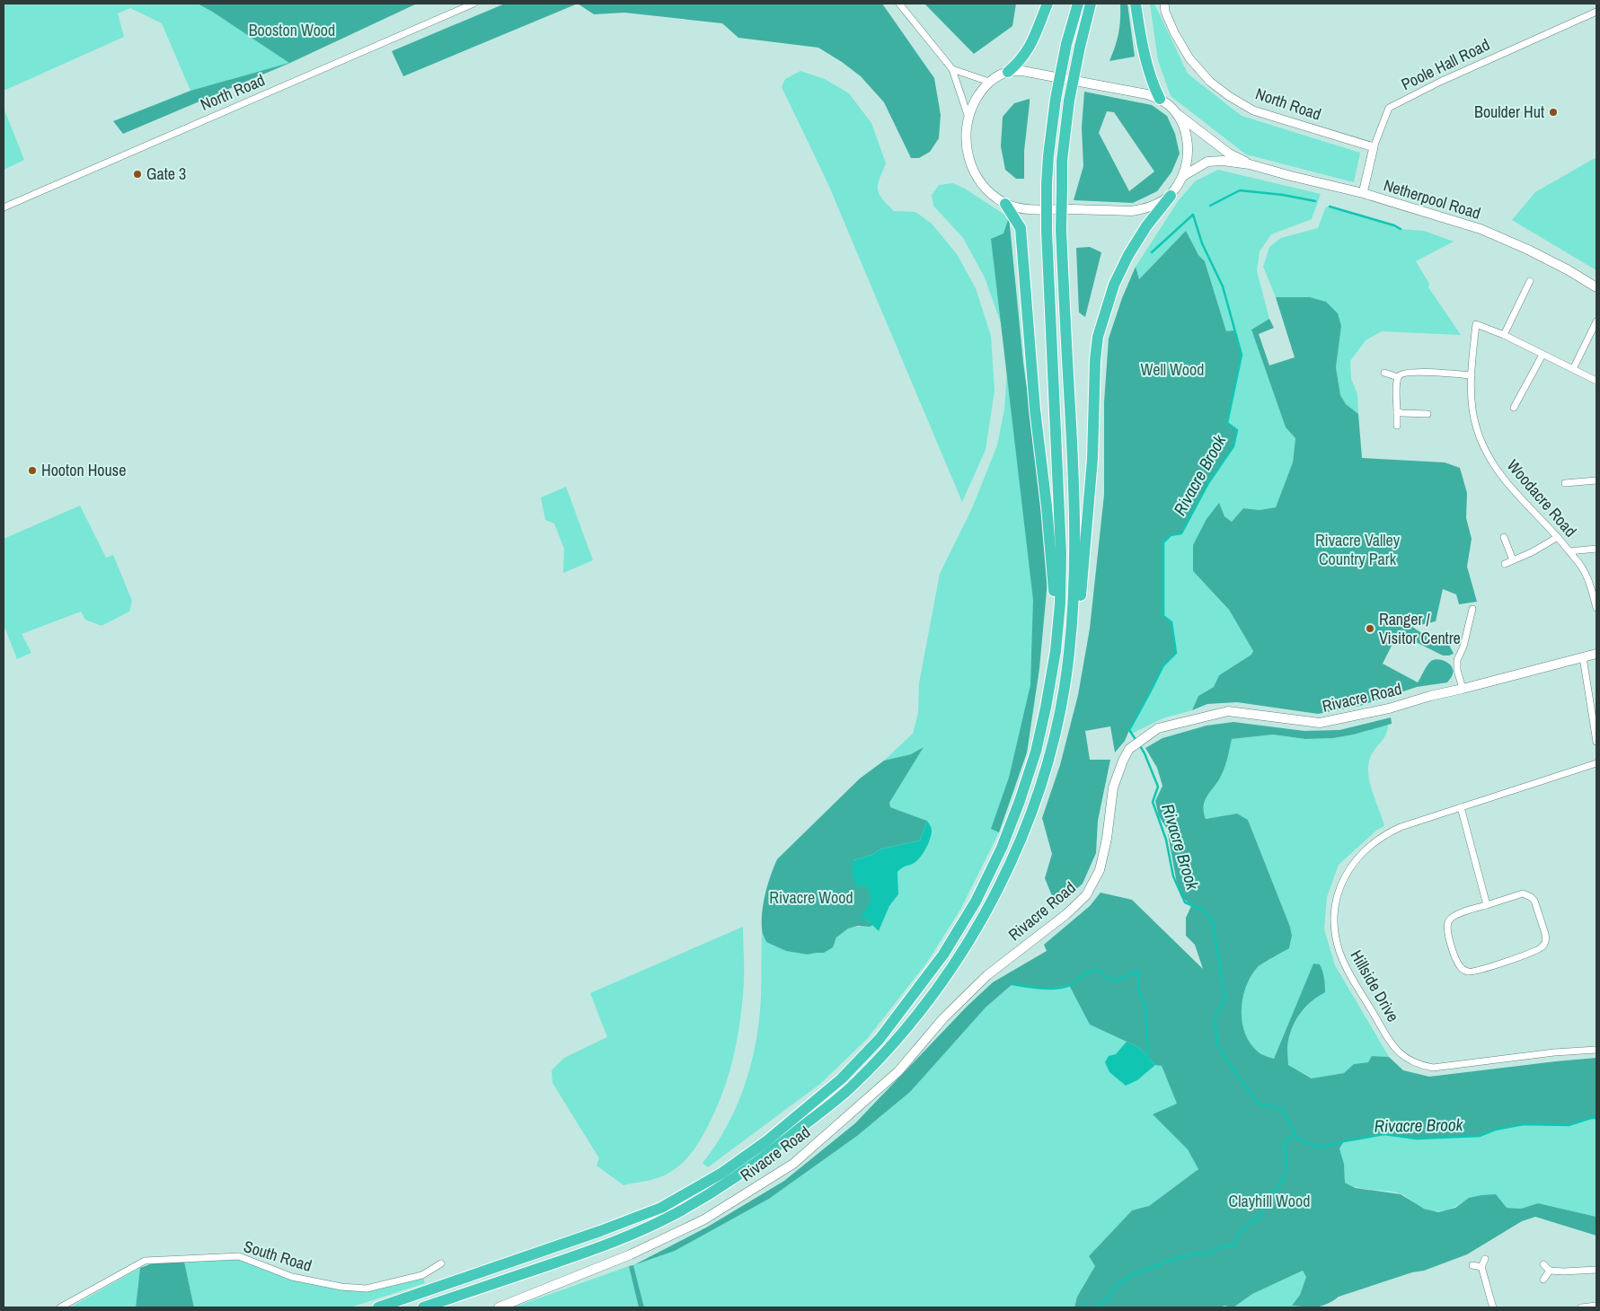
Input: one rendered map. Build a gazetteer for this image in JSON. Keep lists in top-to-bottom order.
{
  "streets": {
    "main road": ["Netherpool Road", "Rivacre Road"],
    "street": [
      "Poole Hall Road",
      "North Road",
      "Woodacre Road",
      "Hillside Drive",
      "South Road"
    ]
  },
  "crossings": [
    ["Poole Hall Road", "North Road"],
    ["Poole Hall Road", "Netherpool Road"]
  ],
  "water": ["Rivacre Brook"],
  "parks": [
    "Booston Wood",
    "Well Wood",
    "Rivacre Valley Country Park",
    "Rivacre Wood",
    "Clayhill Wood"
  ],
  "places": [
    "Boulder Hut",
    "Gate 3",
    "Hooton House",
    "Ranger / Visitor Centre"
  ]
}
